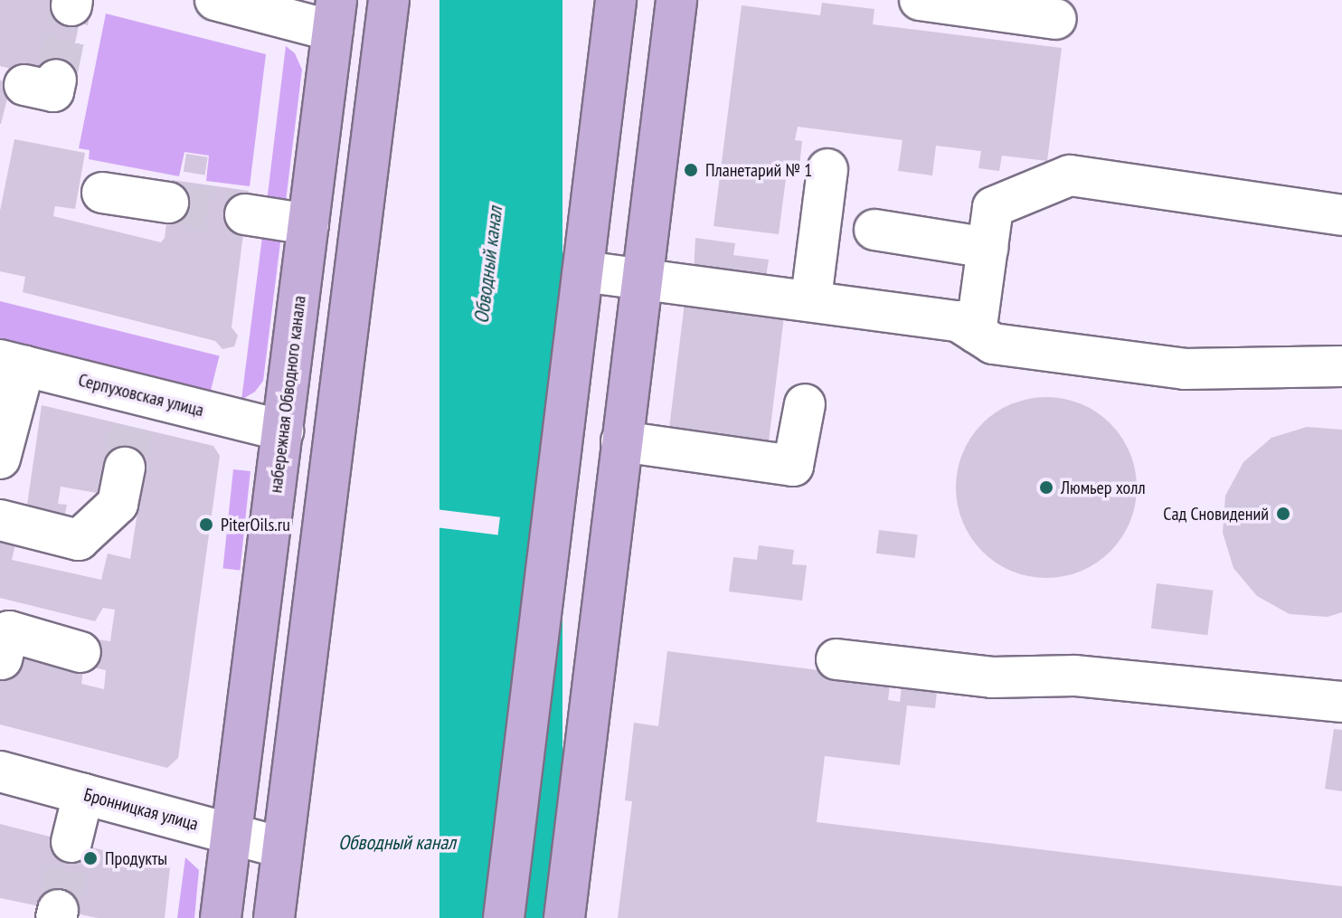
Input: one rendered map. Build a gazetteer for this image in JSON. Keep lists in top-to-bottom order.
{
  "streets": {
    "main road": ["набережная Обводного канала"],
    "street": ["Серпуховская улица", "Бронницкая улица"]
  },
  "crossings": [
    ["набережная Обводного канала", "Серпуховская улица"],
    ["набережная Обводного канала", "Бронницкая улица"]
  ],
  "water": ["Обводный канал"],
  "places": [
    "Планетарий № 1",
    "Люмьер холл",
    "Сад Сновидений",
    "PiterOils.ru",
    "Продукты"
  ]
}
